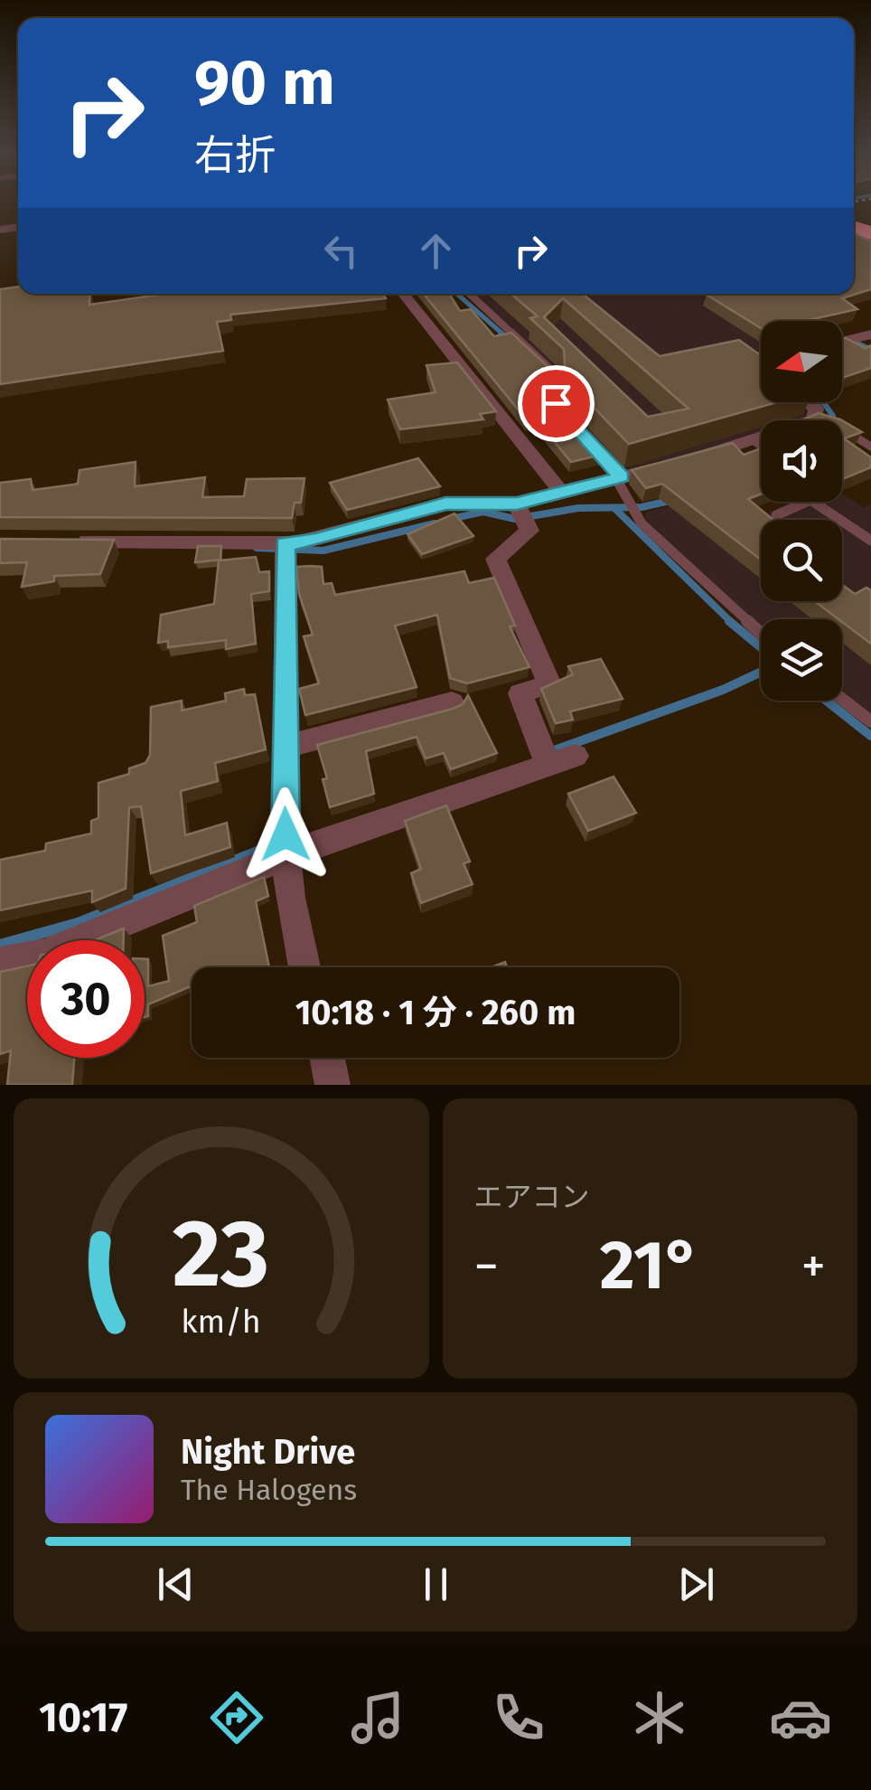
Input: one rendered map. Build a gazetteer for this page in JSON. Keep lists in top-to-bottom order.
{
  "north": "left",
  "page": {
    "turn": ["90 m", "右折"],
    "limit": "30",
    "trip": "10:18 · 1 分 · 260 m",
    "tile": "エアコン",
    "heat": ["−", "21°", "+"],
    "song": ["Night Drive", "The Halogens"],
    "tabs": "10:17",
    "gauge": ["23", "km/h"]
  }
}
